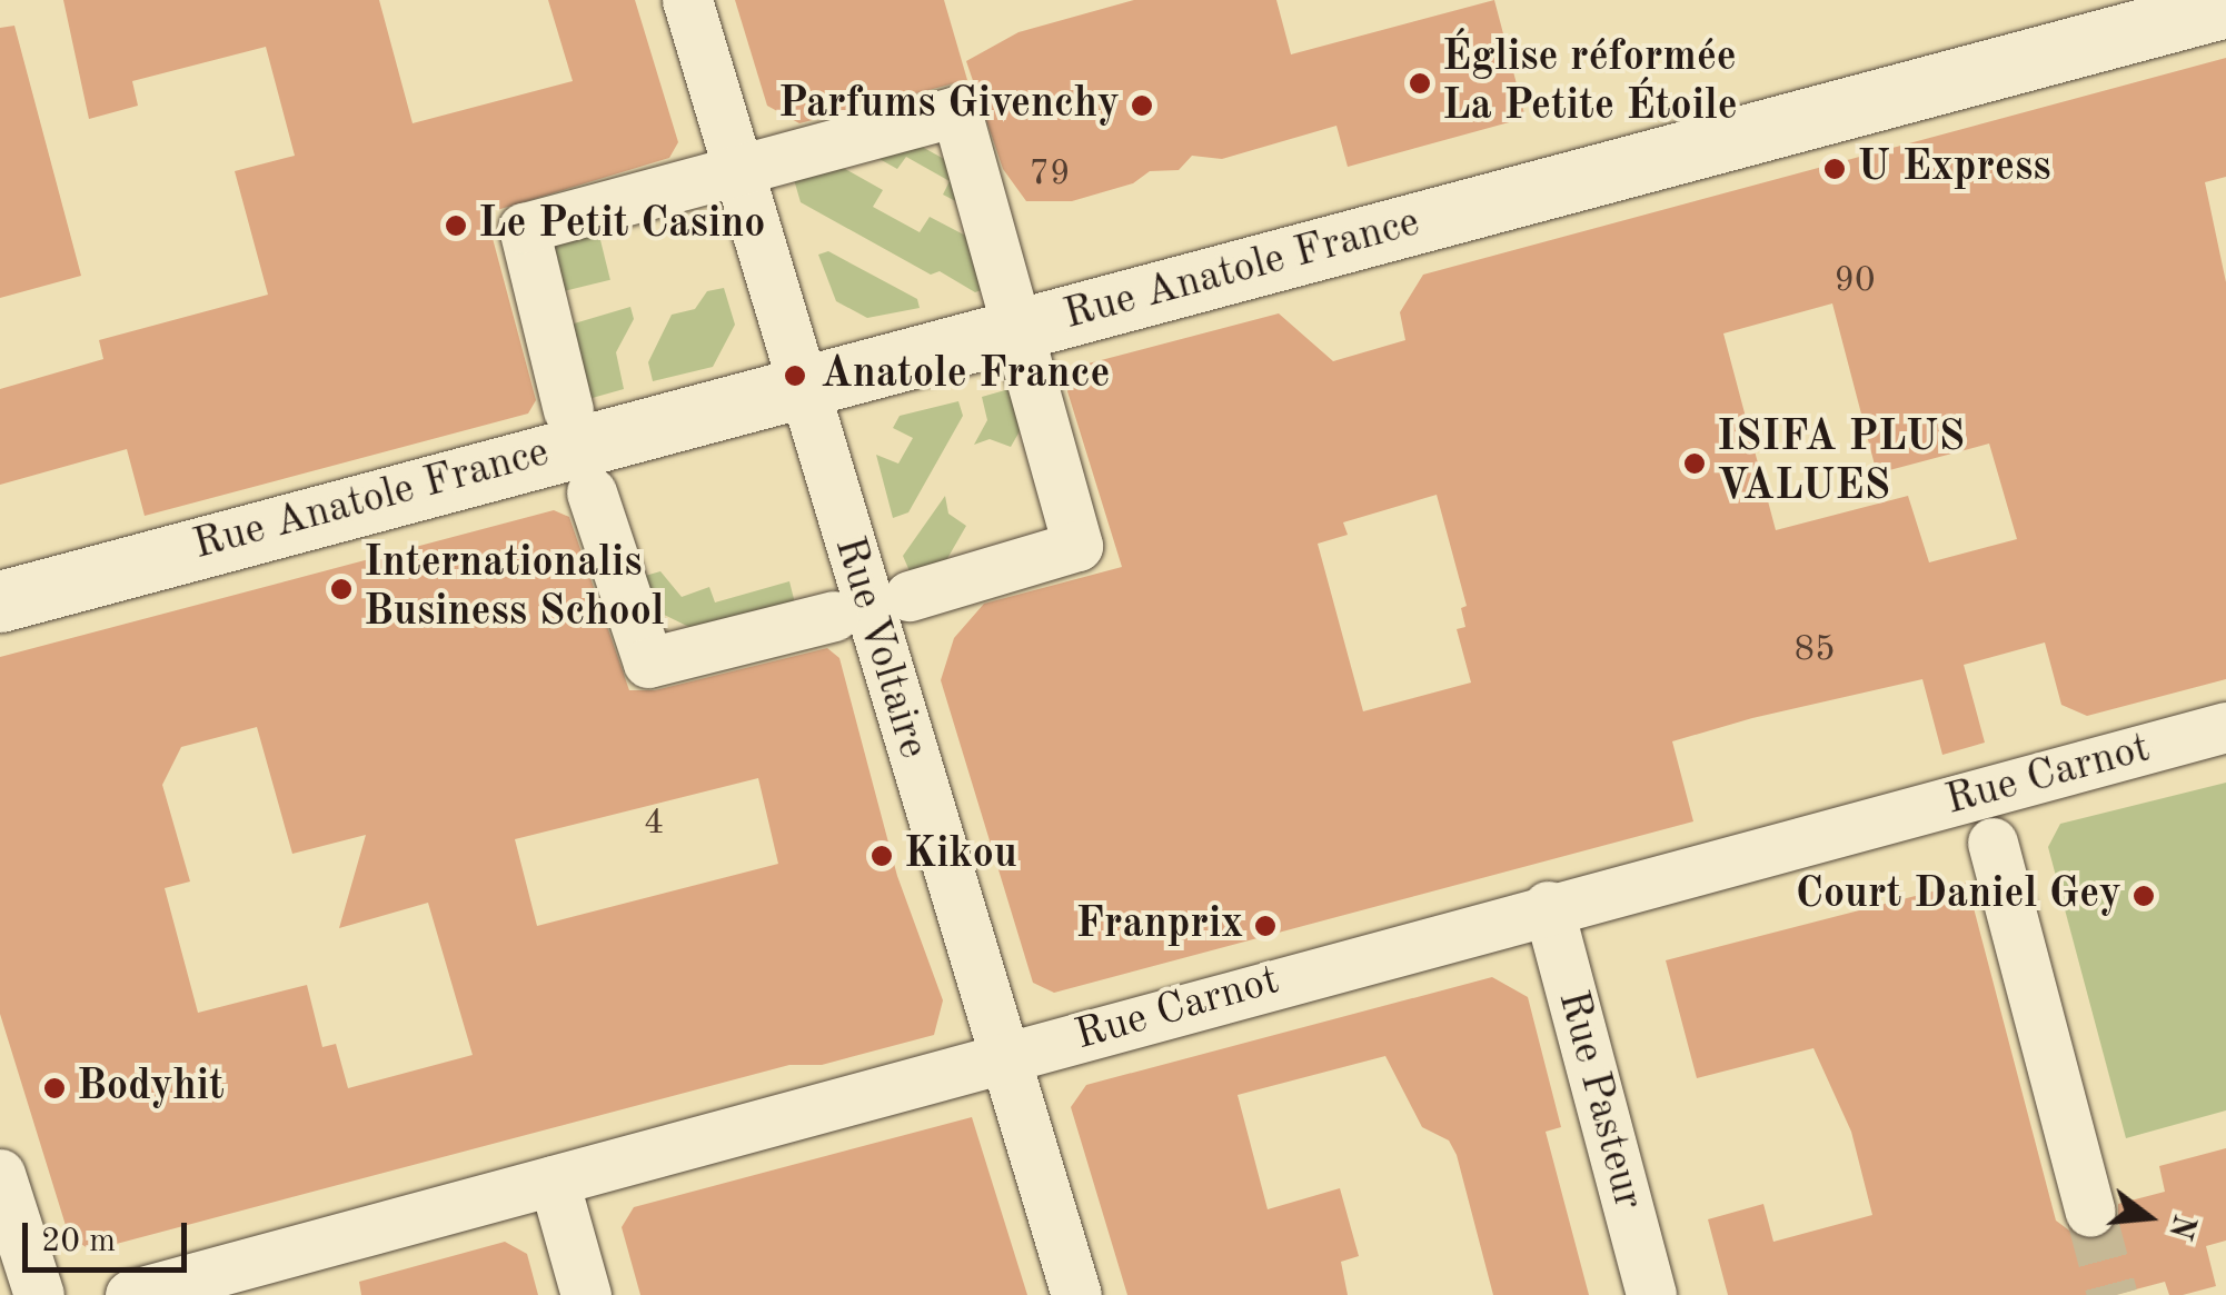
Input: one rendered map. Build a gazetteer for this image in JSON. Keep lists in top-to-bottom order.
{
  "streets": {
    "main road": ["Rue Anatole France"],
    "street": ["Rue Voltaire", "Rue Carnot", "Rue Pasteur"]
  },
  "crossings": [
    ["Rue Anatole France", "Rue Voltaire"],
    ["Rue Voltaire", "Rue Carnot"],
    ["Rue Carnot", "Rue Pasteur"]
  ],
  "places": [
    "Église réformée La Petite Étoile",
    "Parfums Givenchy",
    "U Express",
    "Le Petit Casino",
    "Anatole France",
    "ISIFA PLUS VALUES",
    "Internationalis Business School",
    "Kikou",
    "Court Daniel Gey",
    "Franprix",
    "Bodyhit"
  ],
  "house_numbers": [
    "79",
    "90",
    "85",
    "4"
  ],
  "scale_bar": "20 m",
  "north": "right"
}
